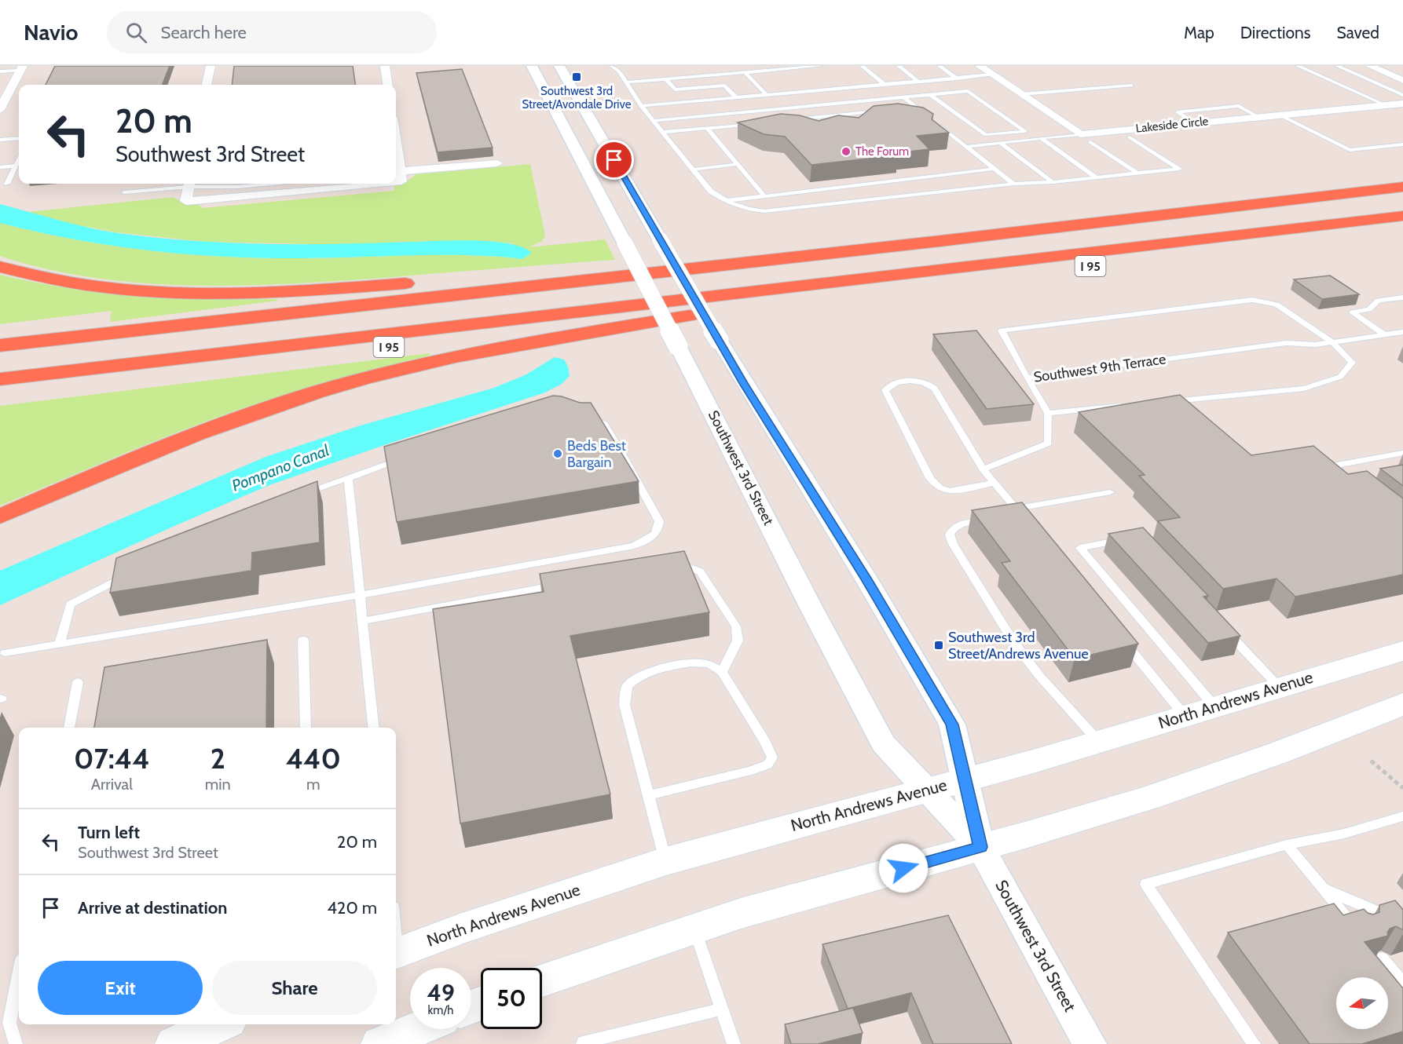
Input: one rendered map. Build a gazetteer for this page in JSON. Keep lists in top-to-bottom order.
{
  "streets": {
    "highway": ["I 95"],
    "main road": ["North Andrews Avenue"],
    "street": ["Lakeside Circle", "Southwest 3rd Street"],
    "lane": ["Southwest 9th Terrace"]
  },
  "crossings": [
    ["Southwest 3rd Street", "North Andrews Avenue"]
  ],
  "water": ["Pompano Canal"],
  "places": {
    "transit": ["Southwest 3rd Street/Avondale Drive", "Southwest 3rd Street/Andrews Avenue"],
    "other": ["The Forum", "Beds Best Bargain"]
  },
  "north": "left",
  "page": {
    "header": "Navio",
    "search": "Search here",
    "nav": ["Map", "Directions", "Saved"],
    "turn": ["20 m", "Southwest 3rd Street"],
    "eta": [
      "07:44",
      "Arrival",
      "2",
      "min",
      "440",
      "m"
    ],
    "list": [
      {
        "name": "Turn left",
        "note": "Southwest 3rd Street",
        "value": "20 m"
      },
      {
        "name": "Arrive at destination",
        "value": "420 m"
      }
    ],
    "buttons": ["Exit", "Share"],
    "speed": "49 km/h",
    "limit": "50"
  }
}
